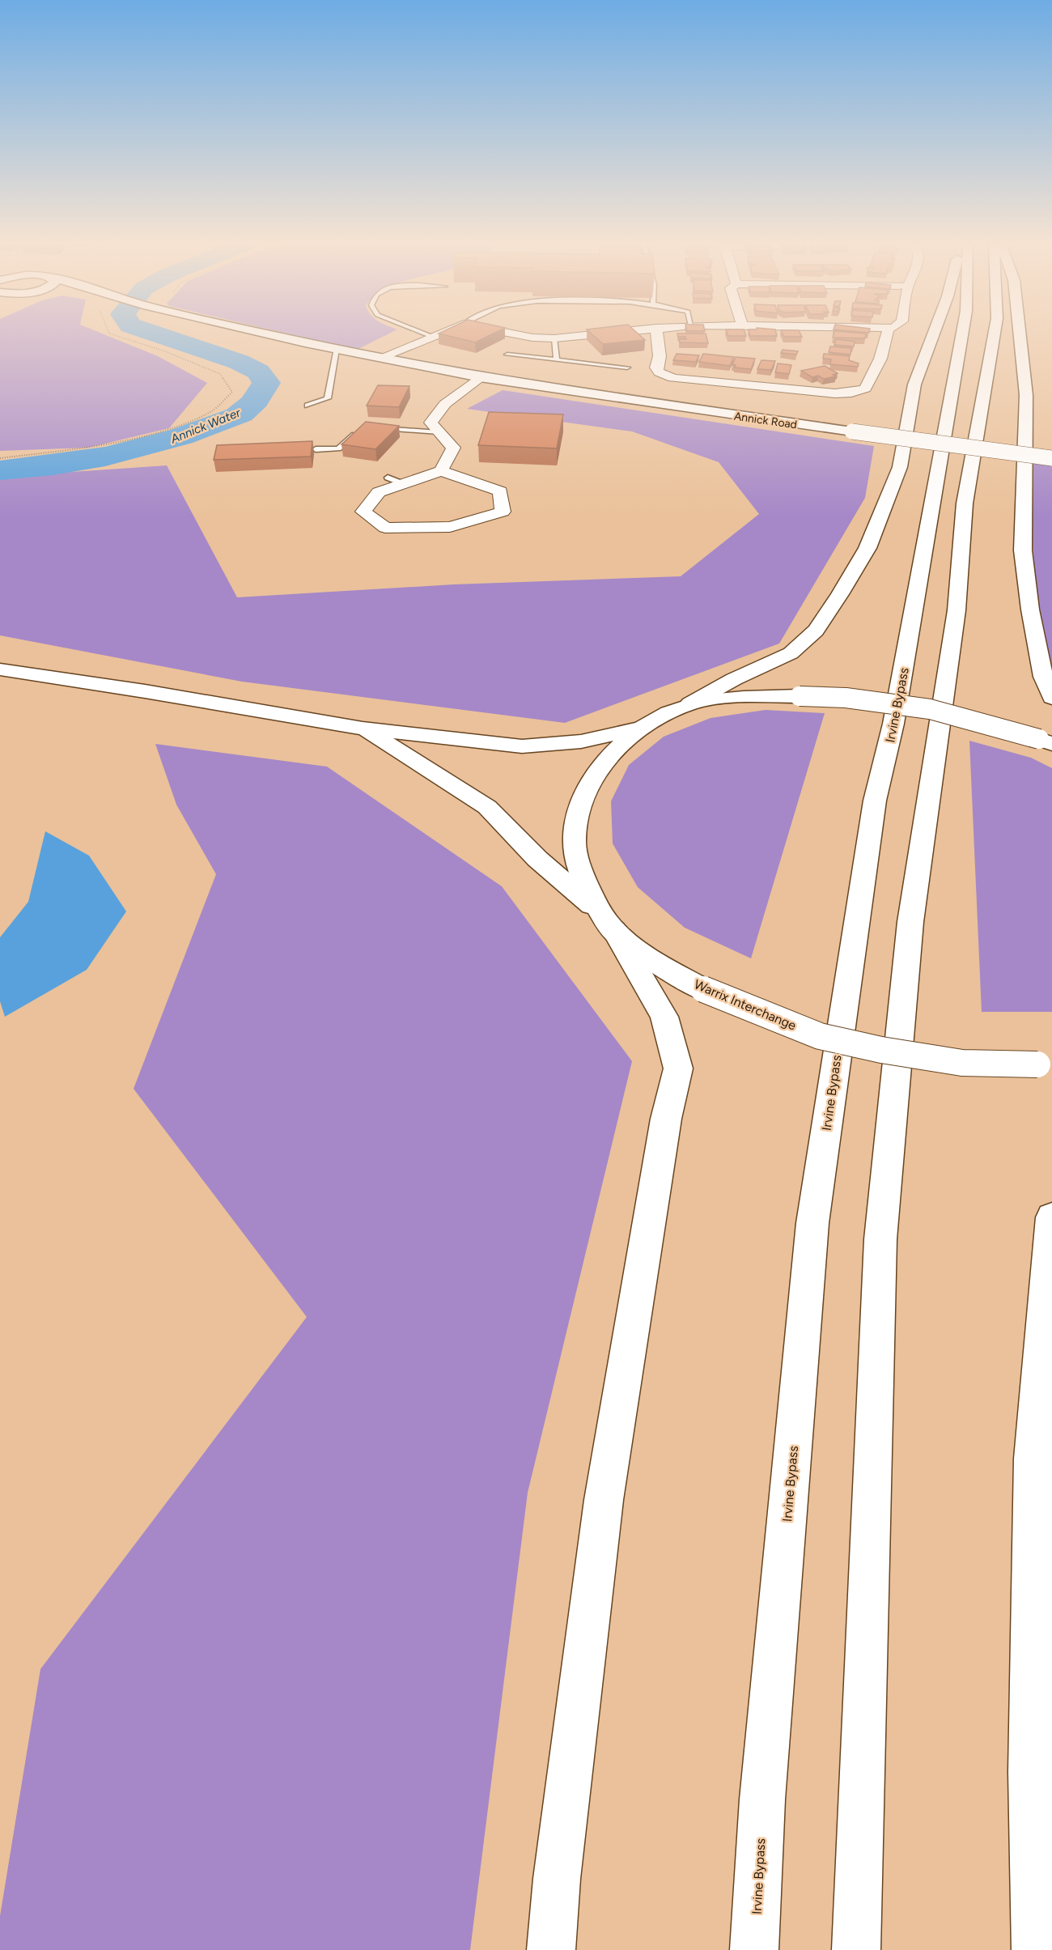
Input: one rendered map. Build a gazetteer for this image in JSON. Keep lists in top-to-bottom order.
{
  "streets": {
    "main road": ["Annick Road", "Irvine Bypass", "Warrix Interchange"]
  },
  "water": ["Annick Water"]
}
